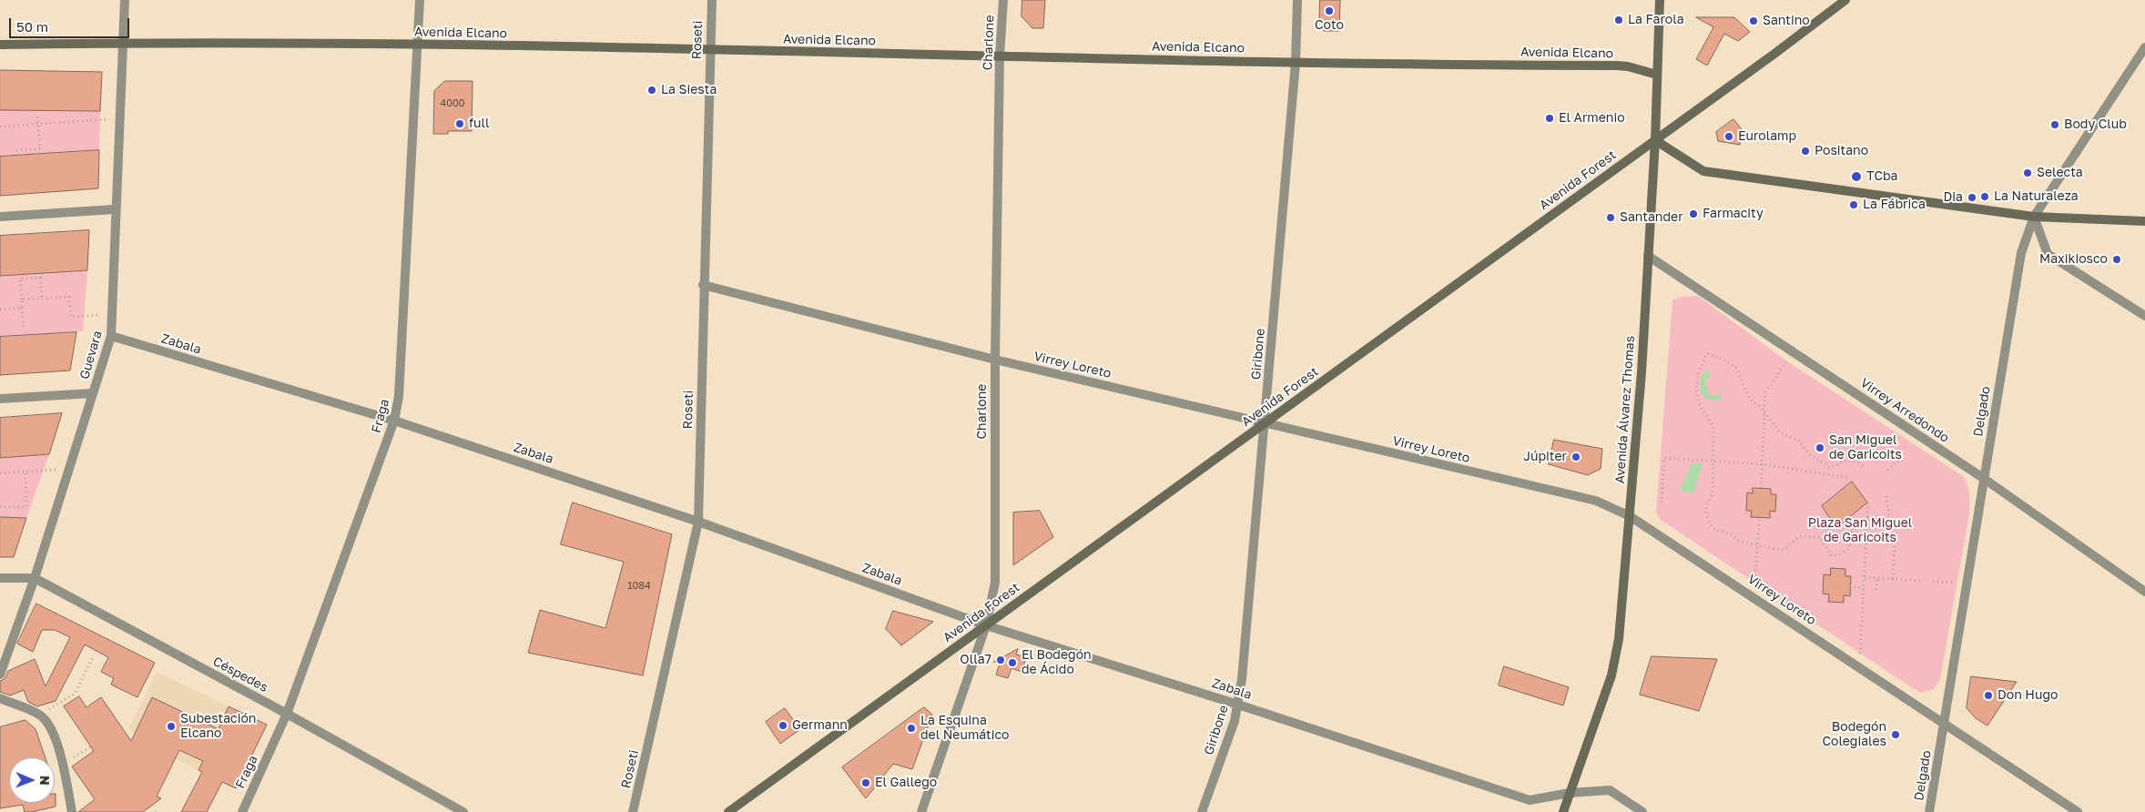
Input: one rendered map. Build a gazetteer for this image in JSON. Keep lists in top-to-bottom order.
{
  "streets": {
    "main road": ["Avenida Elcano", "Avenida Forest", "Avenida Álvarez Thomas"],
    "street": [
      "Roseti",
      "Charlone",
      "Zabala",
      "Giribone",
      "Guevara",
      "Virrey Loreto",
      "Virrey Arredondo",
      "Delgado",
      "Fraga",
      "Céspedes"
    ]
  },
  "crossings": [
    ["Avenida Elcano", "Roseti"],
    ["Avenida Elcano", "Charlone"],
    ["Avenida Elcano", "Giribone"],
    ["Avenida Elcano", "Guevara"],
    ["Avenida Elcano", "Avenida Álvarez Thomas"],
    ["Avenida Elcano", "Fraga"],
    ["Roseti", "Zabala"],
    ["Roseti", "Virrey Loreto"],
    ["Charlone", "Avenida Forest"],
    ["Charlone", "Zabala"],
    ["Charlone", "Virrey Loreto"],
    ["Avenida Forest", "Zabala"],
    ["Avenida Forest", "Giribone"],
    ["Avenida Forest", "Virrey Loreto"],
    ["Avenida Forest", "Avenida Álvarez Thomas"],
    ["Zabala", "Giribone"],
    ["Zabala", "Guevara"],
    ["Zabala", "Avenida Álvarez Thomas"],
    ["Zabala", "Fraga"],
    ["Giribone", "Virrey Loreto"],
    ["Guevara", "Céspedes"],
    ["Virrey Loreto", "Avenida Álvarez Thomas"],
    ["Virrey Loreto", "Delgado"],
    ["Avenida Álvarez Thomas", "Virrey Arredondo"],
    ["Virrey Arredondo", "Delgado"],
    ["Fraga", "Céspedes"]
  ],
  "parks": ["Plaza San Miguel de Garicoits"],
  "places": [
    "Coto",
    "La Farola",
    "Santino",
    "La Siesta",
    "El Armenio",
    "full",
    "Body Club",
    "Eurolamp",
    "Positano",
    "Selecta",
    "TCba",
    "La Naturaleza",
    "Dia",
    "La Fábrica",
    "Farmacity",
    "Santander",
    "Maxikiosco",
    "San Miguel de Garicoits",
    "Júpiter",
    "Olla7",
    "El Bodegón de Ácido",
    "Don Hugo",
    "Germann",
    "Subestación Elcano",
    "La Esquina del Neumático",
    "Bodegón Colegiales",
    "El Gallego"
  ],
  "house_numbers": ["4000", "1084"],
  "scale_bar": "50 m",
  "north": "right"
}
